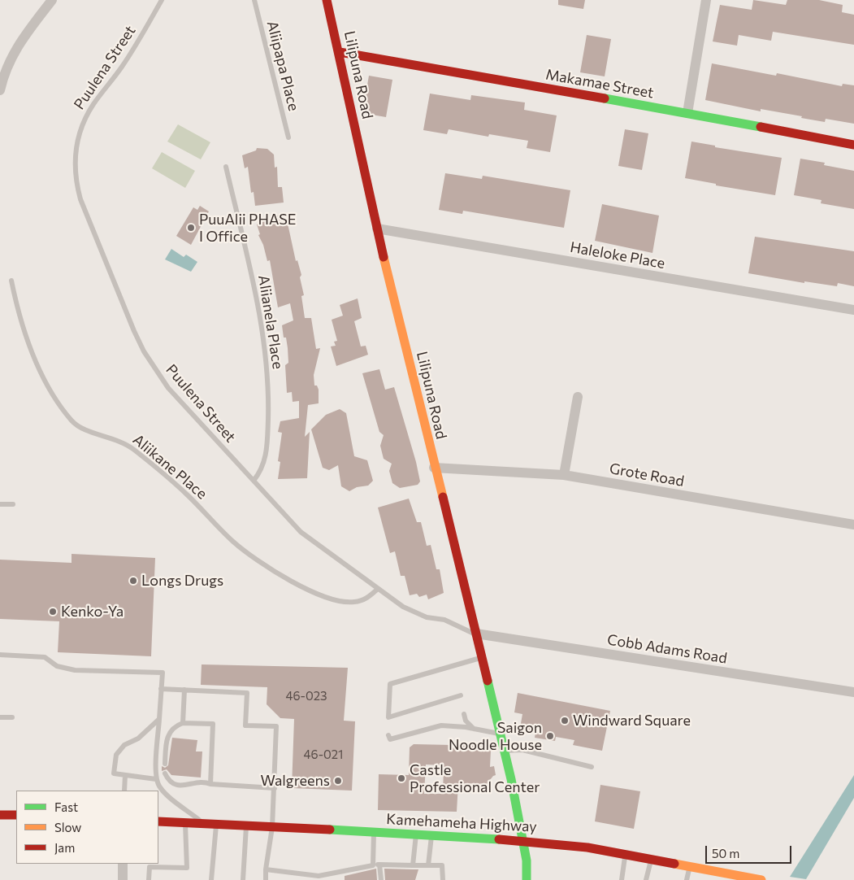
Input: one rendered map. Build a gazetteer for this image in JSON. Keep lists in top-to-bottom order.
{
  "streets": {
    "street": [
      "Lilipuna Road",
      "Makamae Street",
      "Haleloke Place",
      "Grote Road",
      "Cobb Adams Road",
      "Kamehameha Highway"
    ],
    "lane": [
      "Aliipapa Place",
      "Puulena Street",
      "Aliianela Place",
      "Aliikane Place"
    ]
  },
  "crossings": [
    ["Puulena Street", "Lilipuna Road"],
    ["Puulena Street", "Aliianela Place"],
    ["Puulena Street", "Aliikane Place"],
    ["Puulena Street", "Cobb Adams Road"],
    ["Lilipuna Road", "Makamae Street"],
    ["Lilipuna Road", "Haleloke Place"],
    ["Lilipuna Road", "Grote Road"],
    ["Lilipuna Road", "Cobb Adams Road"],
    ["Lilipuna Road", "Kamehameha Highway"]
  ],
  "places": [
    "PuuAlii PHASE I Office",
    "Longs Drugs",
    "Kenko-Ya",
    "Windward Square",
    "Saigon Noodle House",
    "Castle Professional Center",
    "Walgreens"
  ],
  "house_numbers": ["46-023", "46-021"],
  "legend": ["Fast", "Slow", "Jam"],
  "scale_bar": "50 m"
}
